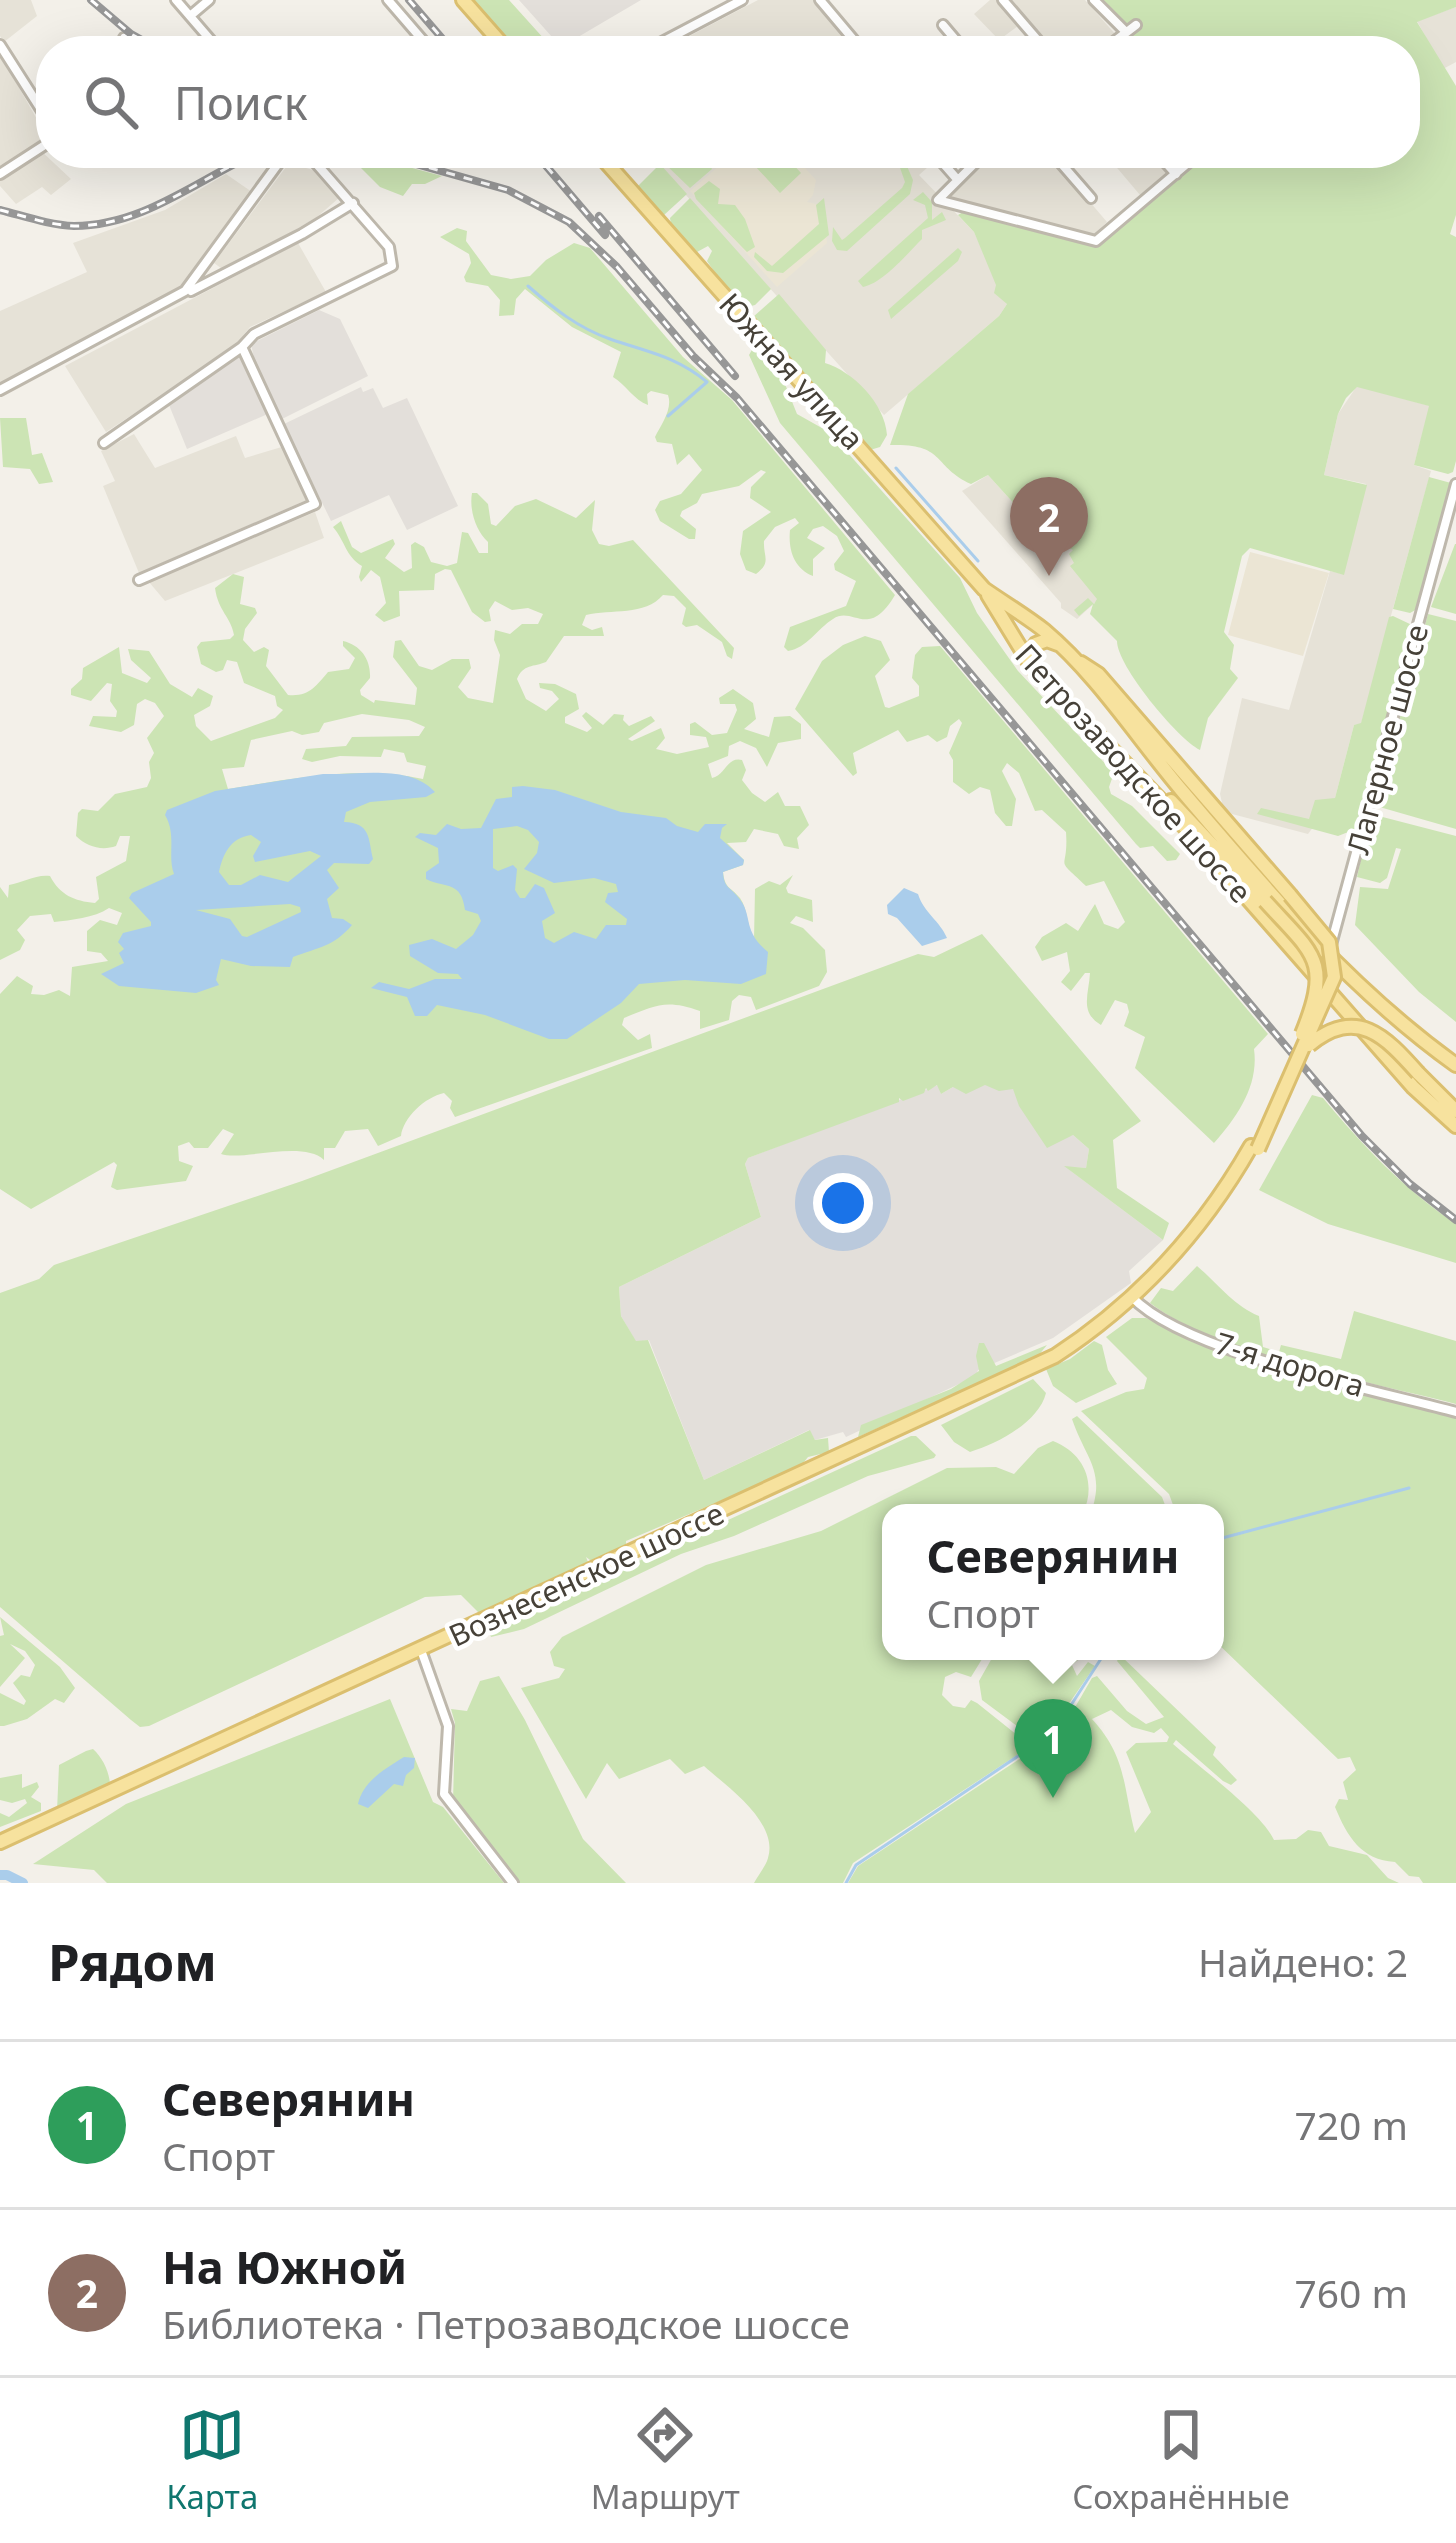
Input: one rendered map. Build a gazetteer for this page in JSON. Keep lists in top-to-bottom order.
{
  "streets": {
    "main road": ["Южная улица", "Петрозаводское шоссе", "Вознесенское шоссе"],
    "street": ["Лагерное шоссе", "7-я дорога"]
  },
  "crossings": [
    ["Южная улица", "Петрозаводское шоссе"],
    ["Лагерное шоссе", "Петрозаводское шоссе"],
    ["Петрозаводское шоссе", "Вознесенское шоссе"],
    ["7-я дорога", "Вознесенское шоссе"]
  ],
  "page": {
    "search": "Поиск",
    "pins": ["2", "1"],
    "popup": ["Северянин", "Спорт"],
    "heading": ["Рядом", "Найдено: 2"],
    "list": [
      {
        "mark": "1",
        "name": "Северянин",
        "note": "Спорт",
        "value": "720 m"
      },
      {
        "mark": "2",
        "name": "На Южной",
        "note": "Библиотека · Петрозаводское шоссе",
        "value": "760 m"
      }
    ],
    "nav": ["Карта", "Маршрут", "Сохранённые"]
  }
}
